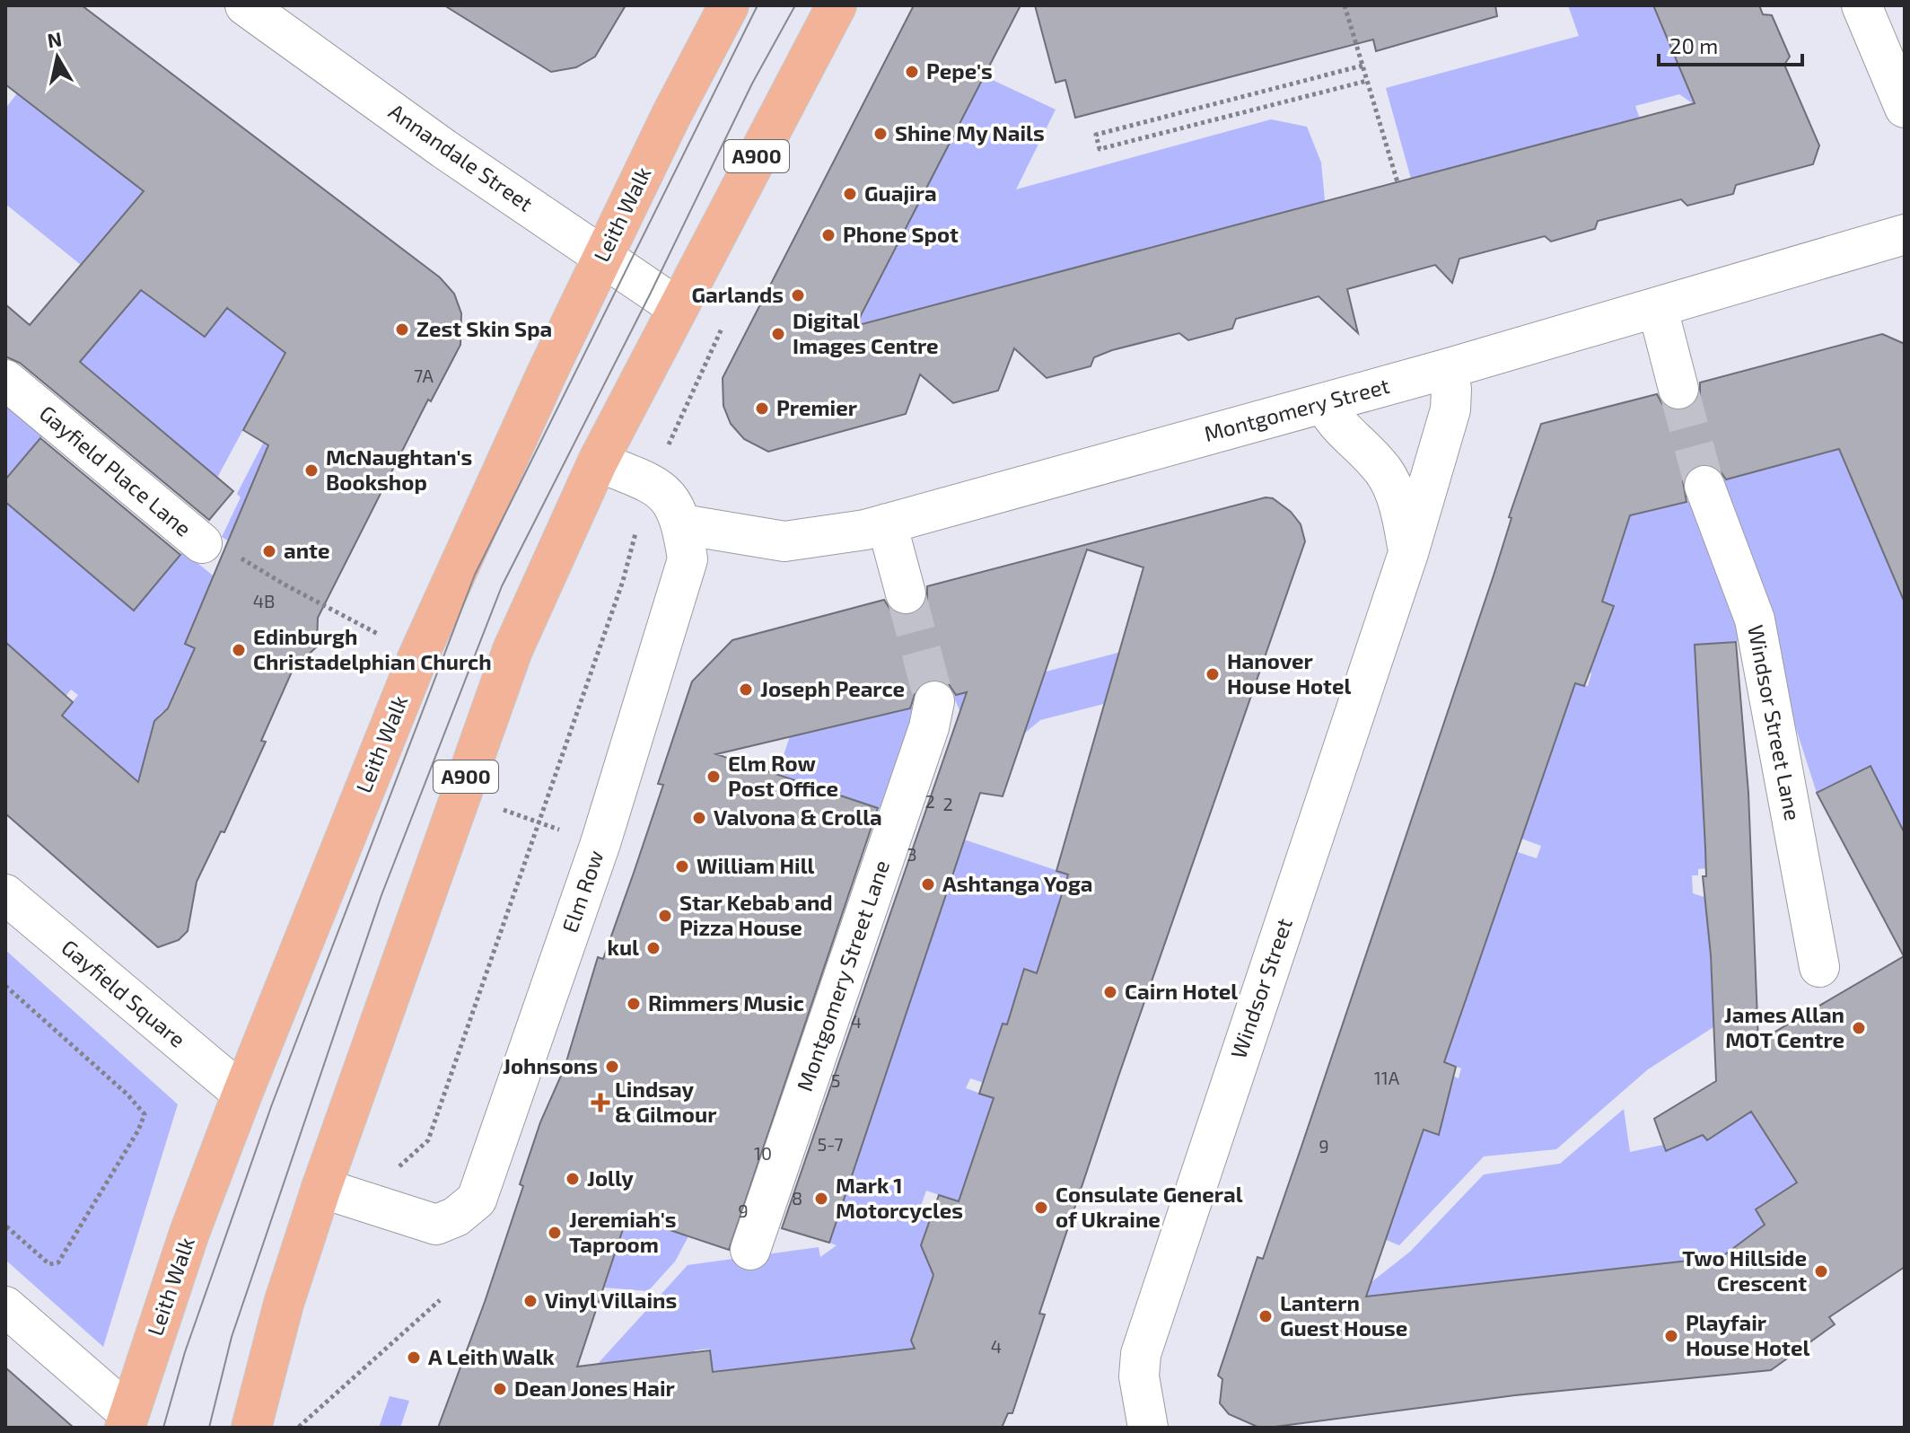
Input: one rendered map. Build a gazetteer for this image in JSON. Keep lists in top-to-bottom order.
{
  "streets": {
    "main road": ["A900", "Leith Walk"],
    "street": [
      "Annandale Street",
      "Montgomery Street",
      "Gayfield Place Lane",
      "Windsor Street Lane",
      "Elm Row",
      "Montgomery Street Lane",
      "Windsor Street",
      "Gayfield Square"
    ]
  },
  "crossings": [
    ["A900", "Annandale Street"],
    ["A900", "Elm Row"],
    ["Annandale Street", "Leith Walk"],
    ["Leith Walk", "Gayfield Place Lane"],
    ["Leith Walk", "Gayfield Square"],
    ["Montgomery Street", "Elm Row"],
    ["Montgomery Street", "Windsor Street"]
  ],
  "places": {
    "other": [
      "Pepe's",
      "Shine My Nails",
      "Guajira",
      "Phone Spot",
      "Garlands",
      "Zest Skin Spa",
      "Digital Images Centre",
      "Premier",
      "McNaughtan's Bookshop",
      "ante",
      "Edinburgh Christadelphian Church",
      "Hanover House Hotel",
      "Joseph Pearce",
      "Elm Row Post Office",
      "Valvona & Crolla",
      "William Hill",
      "Ashtanga Yoga",
      "Star Kebab and Pizza House",
      "kul",
      "Cairn Hotel",
      "Rimmers Music",
      "James Allan MOT Centre",
      "Johnsons",
      "Jolly",
      "Mark 1 Motorcycles",
      "Consulate General of Ukraine",
      "Jeremiah's Taproom",
      "Two Hillside Crescent",
      "Vinyl Villains",
      "Lantern Guest House",
      "Playfair House Hotel",
      "A Leith Walk",
      "Dean Jones Hair"
    ],
    "health": ["Lindsay & Gilmour"]
  },
  "house_numbers": [
    "7A",
    "4B",
    "2",
    "2",
    "3",
    "4",
    "11A",
    "5",
    "5-7",
    "9",
    "10",
    "8",
    "9",
    "4"
  ],
  "scale_bar": "20 m",
  "north": "top"
}
